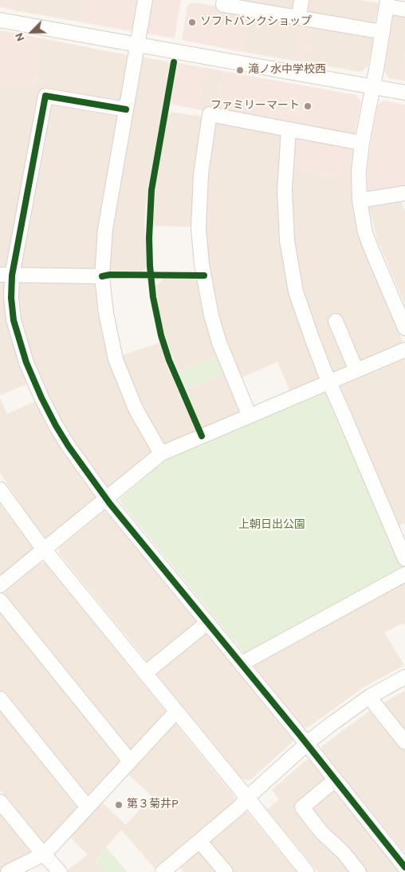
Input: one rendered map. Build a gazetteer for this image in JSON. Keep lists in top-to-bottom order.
{
  "parks": ["上朝日出公園"],
  "places": [
    "ソフトバンクショップ",
    "滝ノ水中学校西",
    "ファミリーマート",
    "第３菊井P"
  ],
  "north": "bottom left"
}
